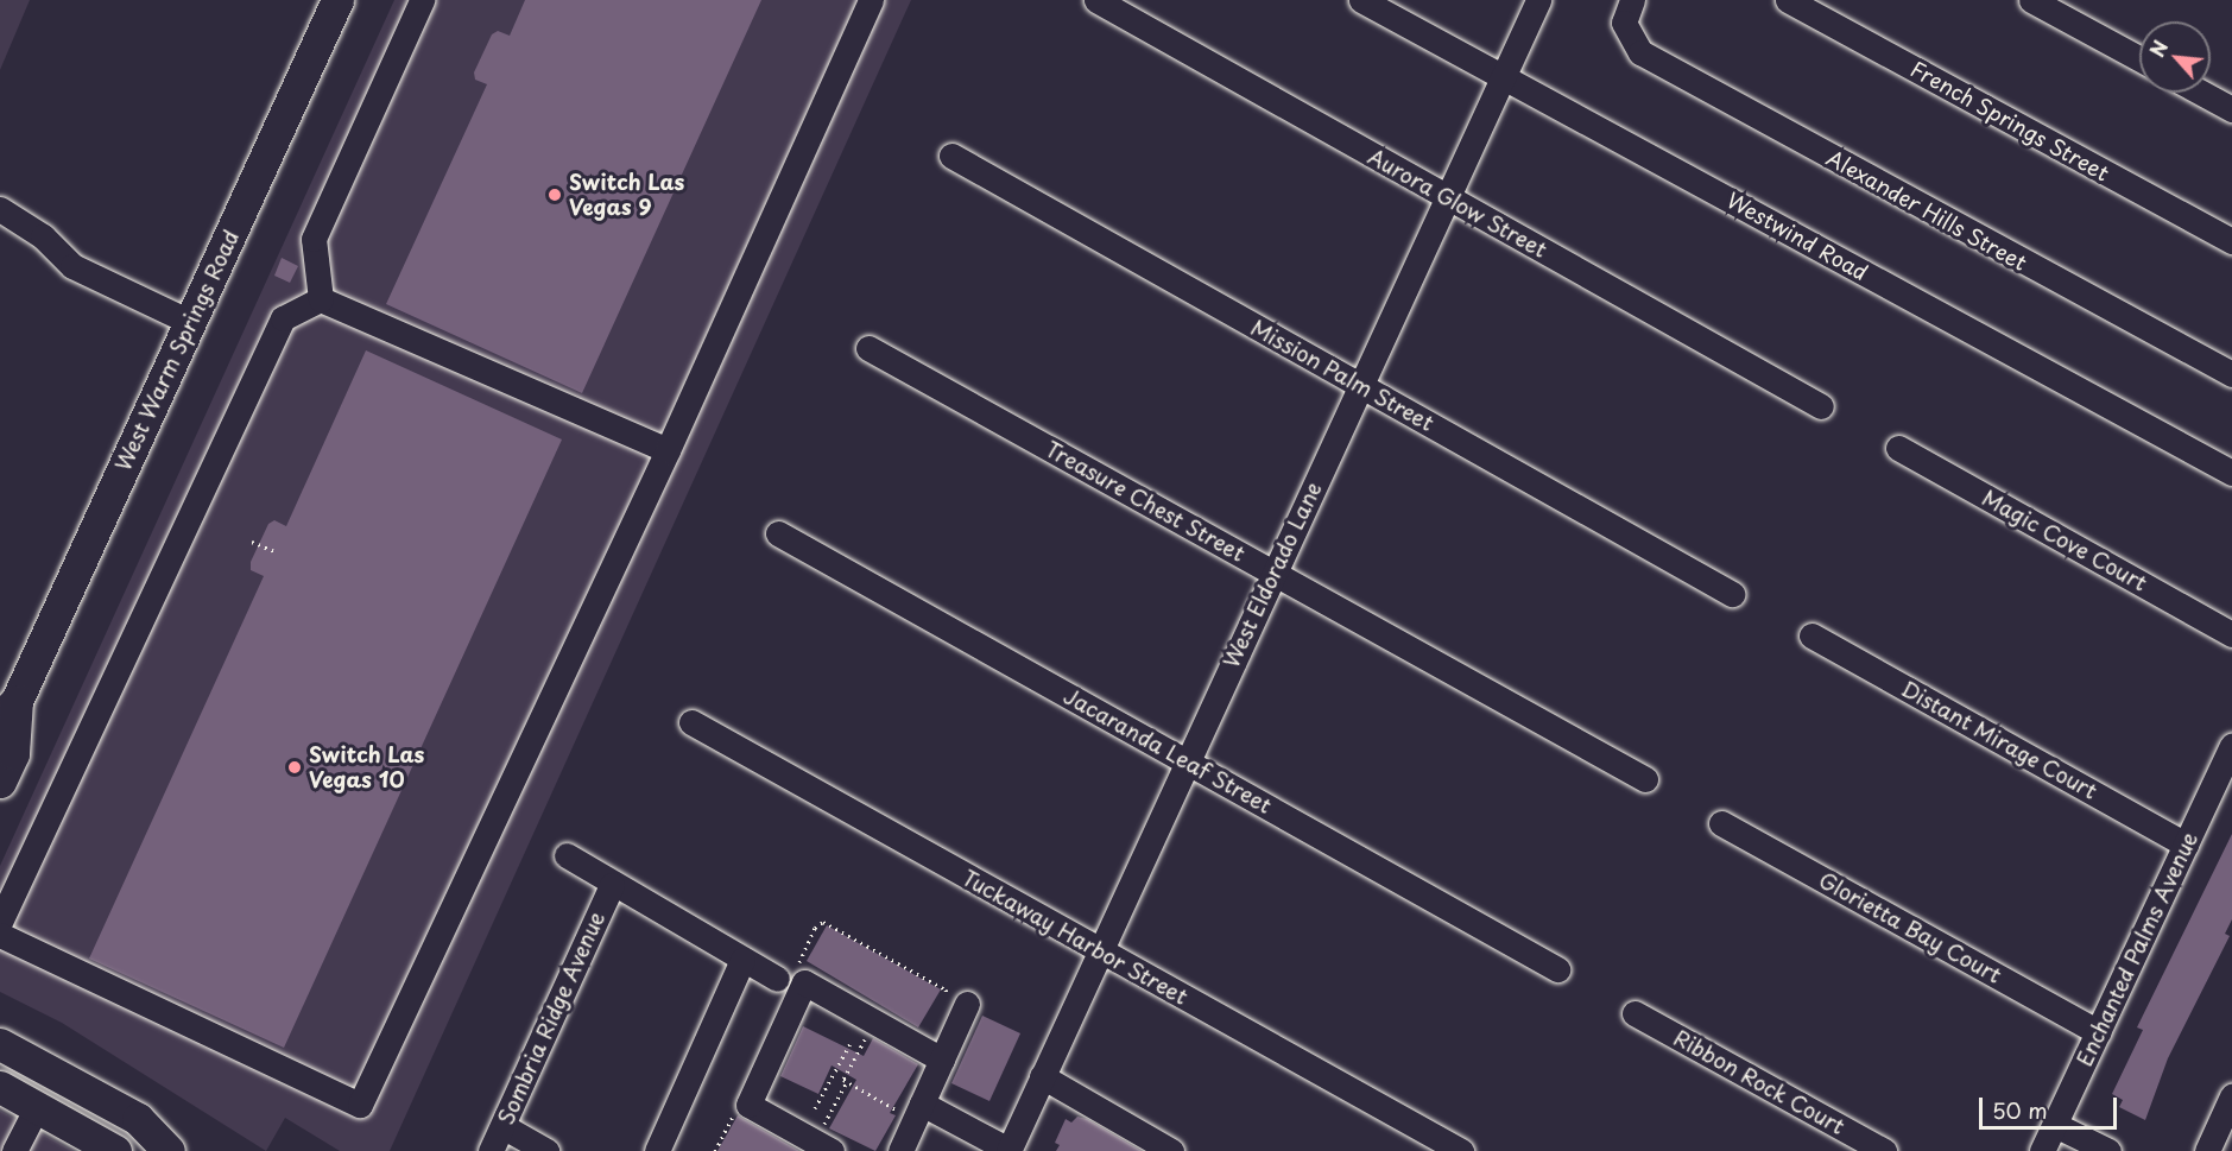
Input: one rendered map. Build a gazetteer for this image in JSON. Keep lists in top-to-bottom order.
{
  "streets": {
    "main road": ["West Warm Springs Road"],
    "street": [
      "French Springs Street",
      "Aurora Glow Street",
      "Alexander Hills Street",
      "Westwind Road",
      "Mission Palm Street",
      "Treasure Chest Street",
      "Magic Cove Court",
      "West Eldorado Lane",
      "Distant Mirage Court",
      "Jacaranda Leaf Street",
      "Glorietta Bay Court",
      "Tuckaway Harbor Street",
      "Enchanted Palms Avenue",
      "Sombria Ridge Avenue",
      "Ribbon Rock Court"
    ]
  },
  "crossings": [
    ["Aurora Glow Street", "West Eldorado Lane"],
    ["Westwind Road", "West Eldorado Lane"],
    ["Mission Palm Street", "West Eldorado Lane"],
    ["Treasure Chest Street", "West Eldorado Lane"],
    ["West Eldorado Lane", "Jacaranda Leaf Street"],
    ["West Eldorado Lane", "Tuckaway Harbor Street"],
    ["Distant Mirage Court", "Enchanted Palms Avenue"],
    ["Glorietta Bay Court", "Enchanted Palms Avenue"]
  ],
  "places": ["Switch Las Vegas 9", "Switch Las Vegas 10"],
  "scale_bar": "50 m",
  "north": "top left"
}
